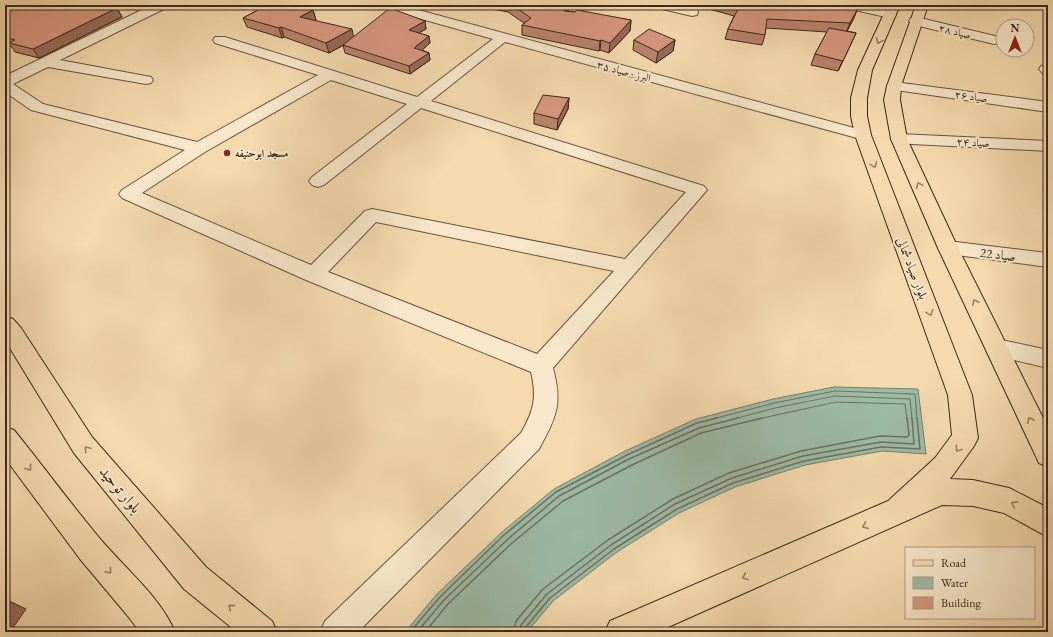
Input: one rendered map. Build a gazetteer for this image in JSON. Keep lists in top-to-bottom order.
{
  "streets": {
    "main road": ["بلوار صیاد شمالی", "بلوار توحید"],
    "street": [
      "صیاد ۲۸",
      "البرز - صیاد ۳۵",
      "صیاد ۲۶",
      "صیاد ۲۴",
      "صیاد 22"
    ]
  },
  "crossings": [
    ["البرز - صیاد ۳۵", "بلوار صیاد شمالی"]
  ],
  "places": ["مسجد ابوحنیفه"],
  "legend": ["Road", "Water", "Building"],
  "north": "top"
}
